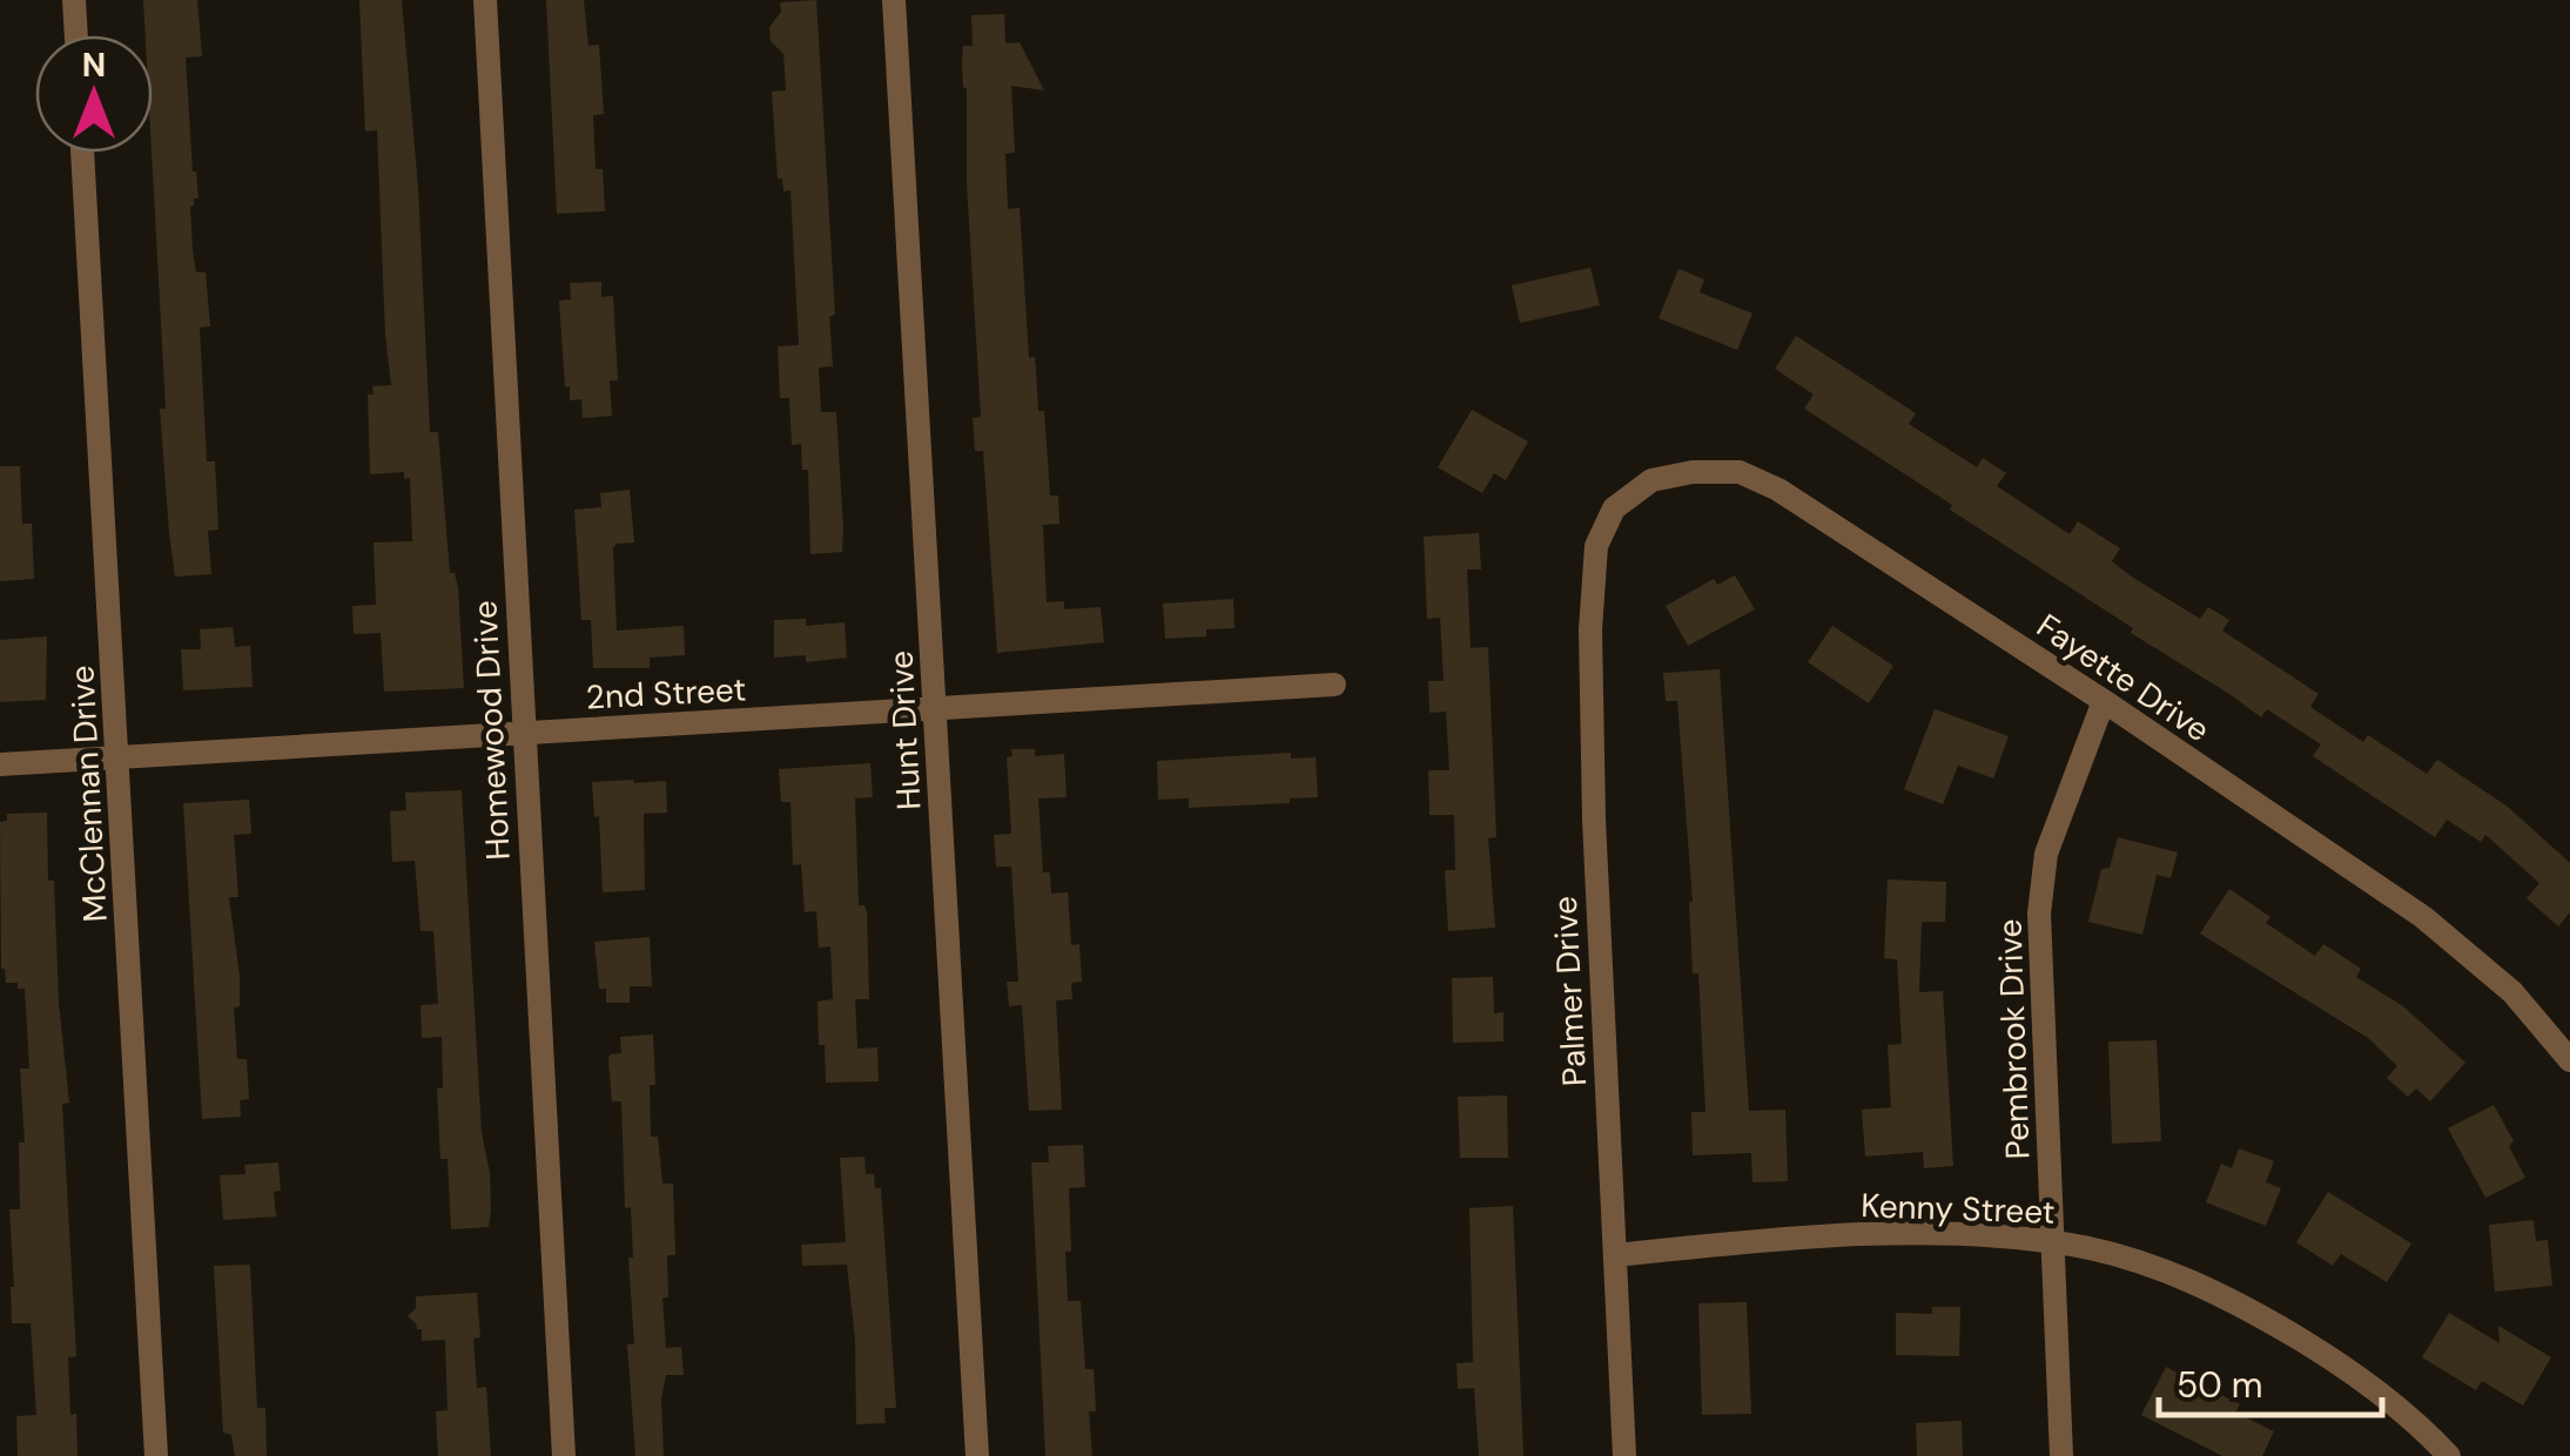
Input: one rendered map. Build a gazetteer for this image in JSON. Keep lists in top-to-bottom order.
{
  "streets": {
    "street": [
      "Fayette Drive",
      "2nd Street",
      "Homewood Drive",
      "Hunt Drive",
      "McClennan Drive",
      "Palmer Drive",
      "Pembrook Drive",
      "Kenny Street"
    ]
  },
  "crossings": [
    ["Fayette Drive", "Palmer Drive"],
    ["Fayette Drive", "Pembrook Drive"],
    ["2nd Street", "Homewood Drive"],
    ["2nd Street", "Hunt Drive"],
    ["2nd Street", "McClennan Drive"],
    ["Palmer Drive", "Kenny Street"],
    ["Pembrook Drive", "Kenny Street"]
  ],
  "scale_bar": "50 m",
  "north": "top"
}
